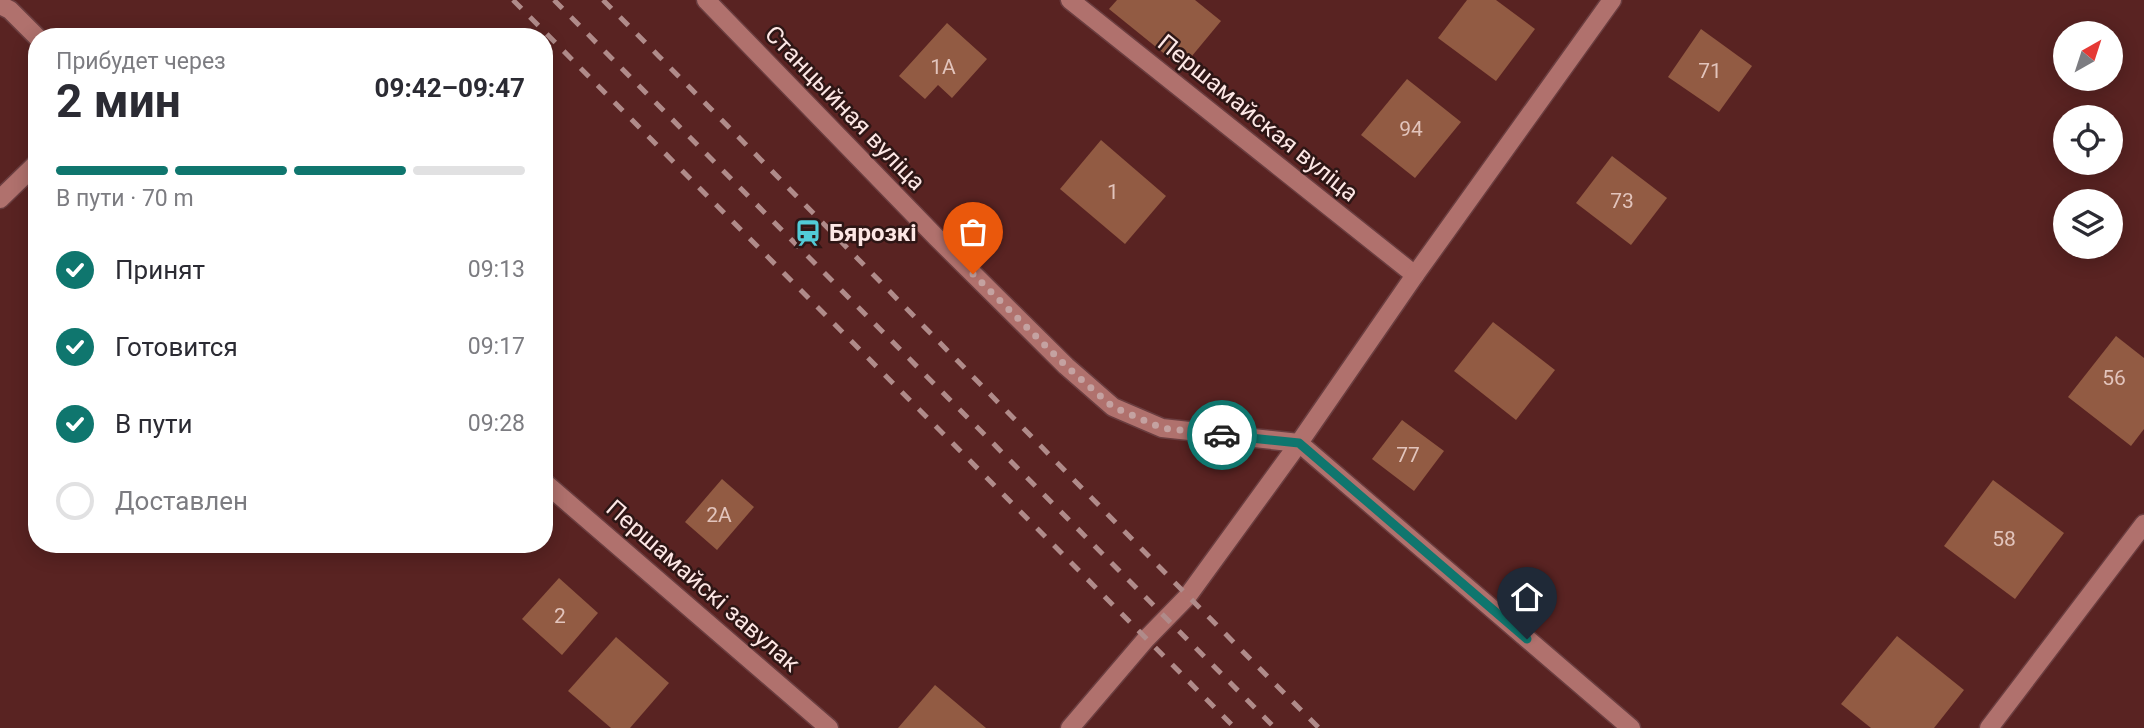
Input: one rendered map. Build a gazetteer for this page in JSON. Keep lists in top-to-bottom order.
{
  "streets": {
    "street": ["Станцыйная вуліца", "Першамайская вуліца", "Першамайскі завулак"]
  },
  "places": {
    "station": ["Бярозкі"]
  },
  "house_numbers": [
    "1А",
    "71",
    "94",
    "1",
    "73",
    "56",
    "77",
    "2А",
    "58",
    "2"
  ],
  "north": "top right",
  "page": {
    "heading": ["2 мин", "Прибудет через", "09:42–09:47"],
    "bar": "В пути · 70 m",
    "list": [
      ["Принят", "09:13"],
      ["Готовится", "09:17"],
      ["В пути", "09:28"],
      "Доставлен"
    ]
  }
}
